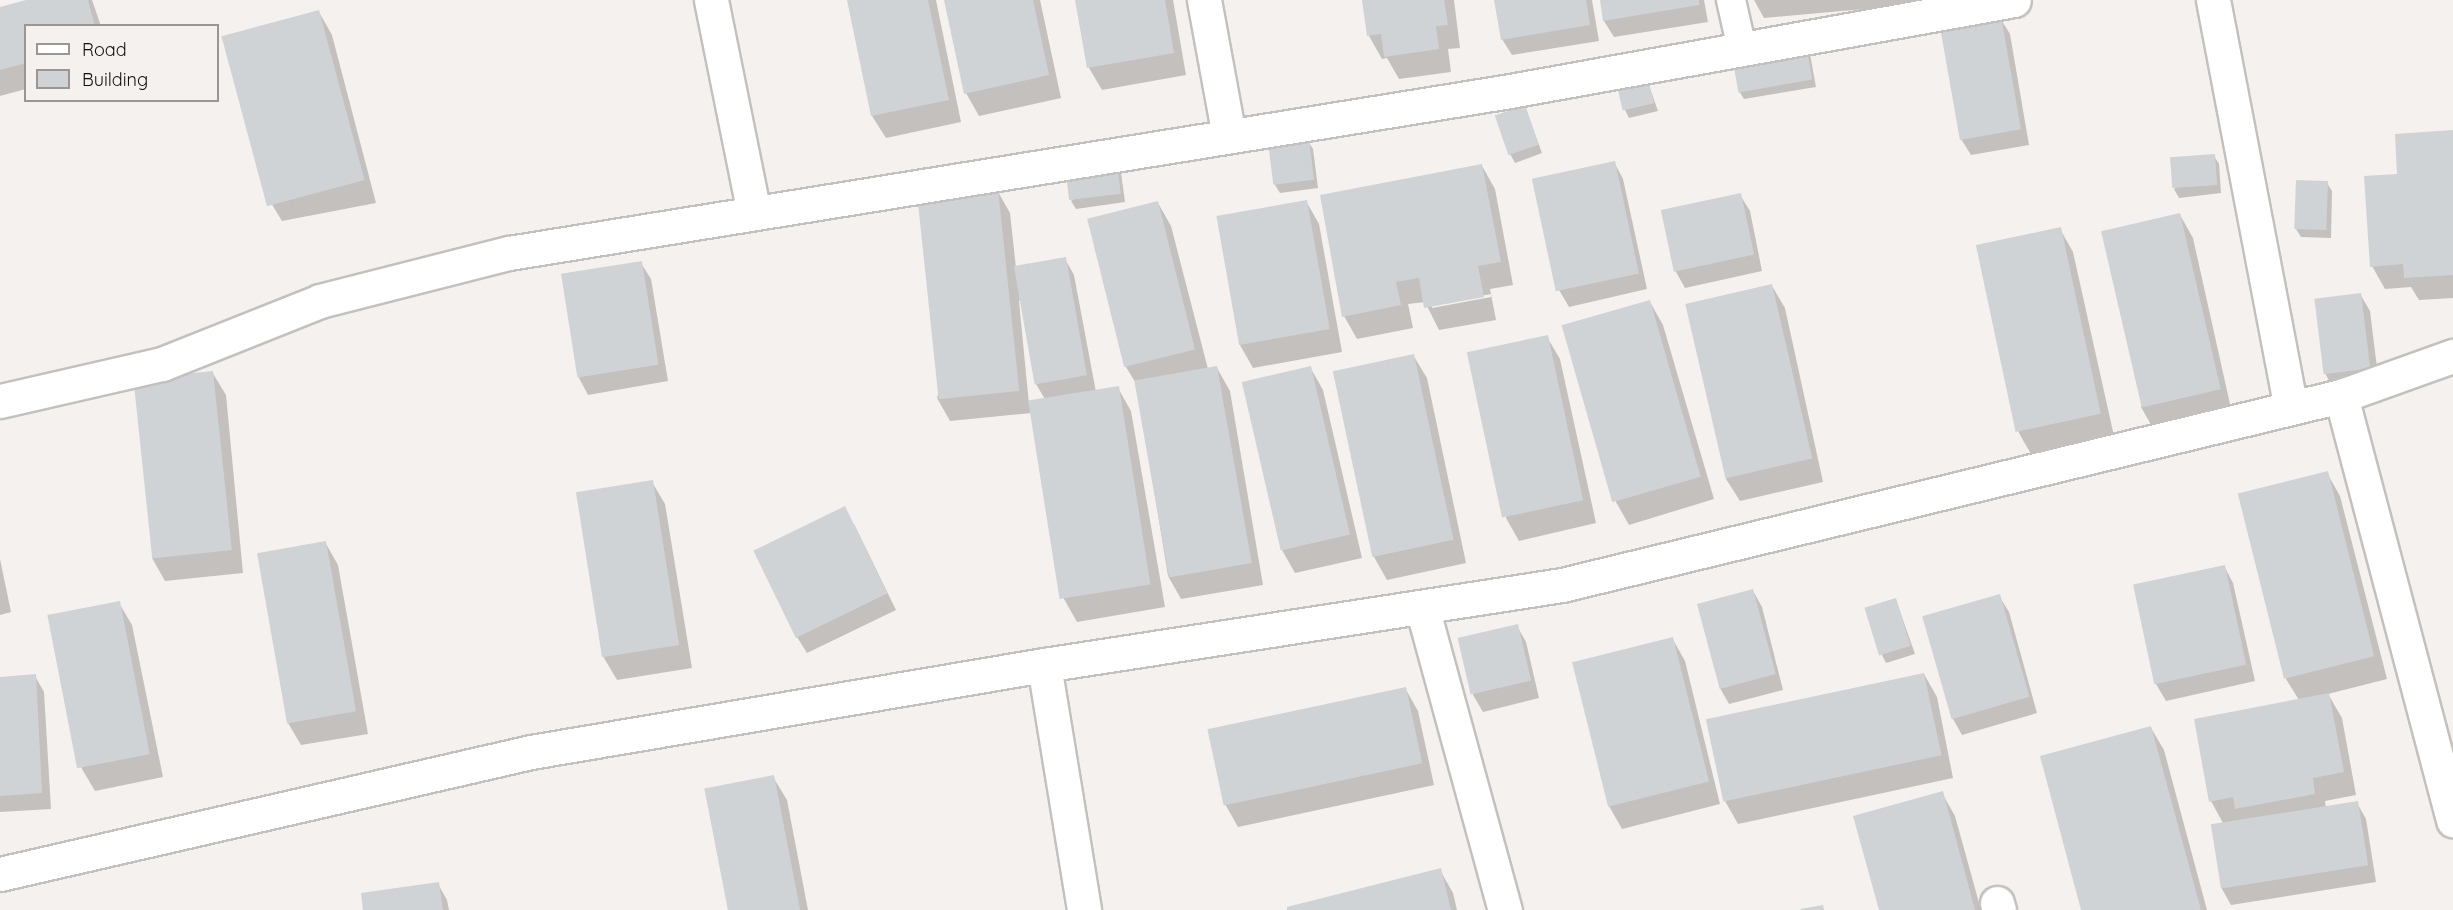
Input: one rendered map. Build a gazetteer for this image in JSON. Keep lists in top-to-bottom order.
{
  "legend": ["Road", "Building"]
}
